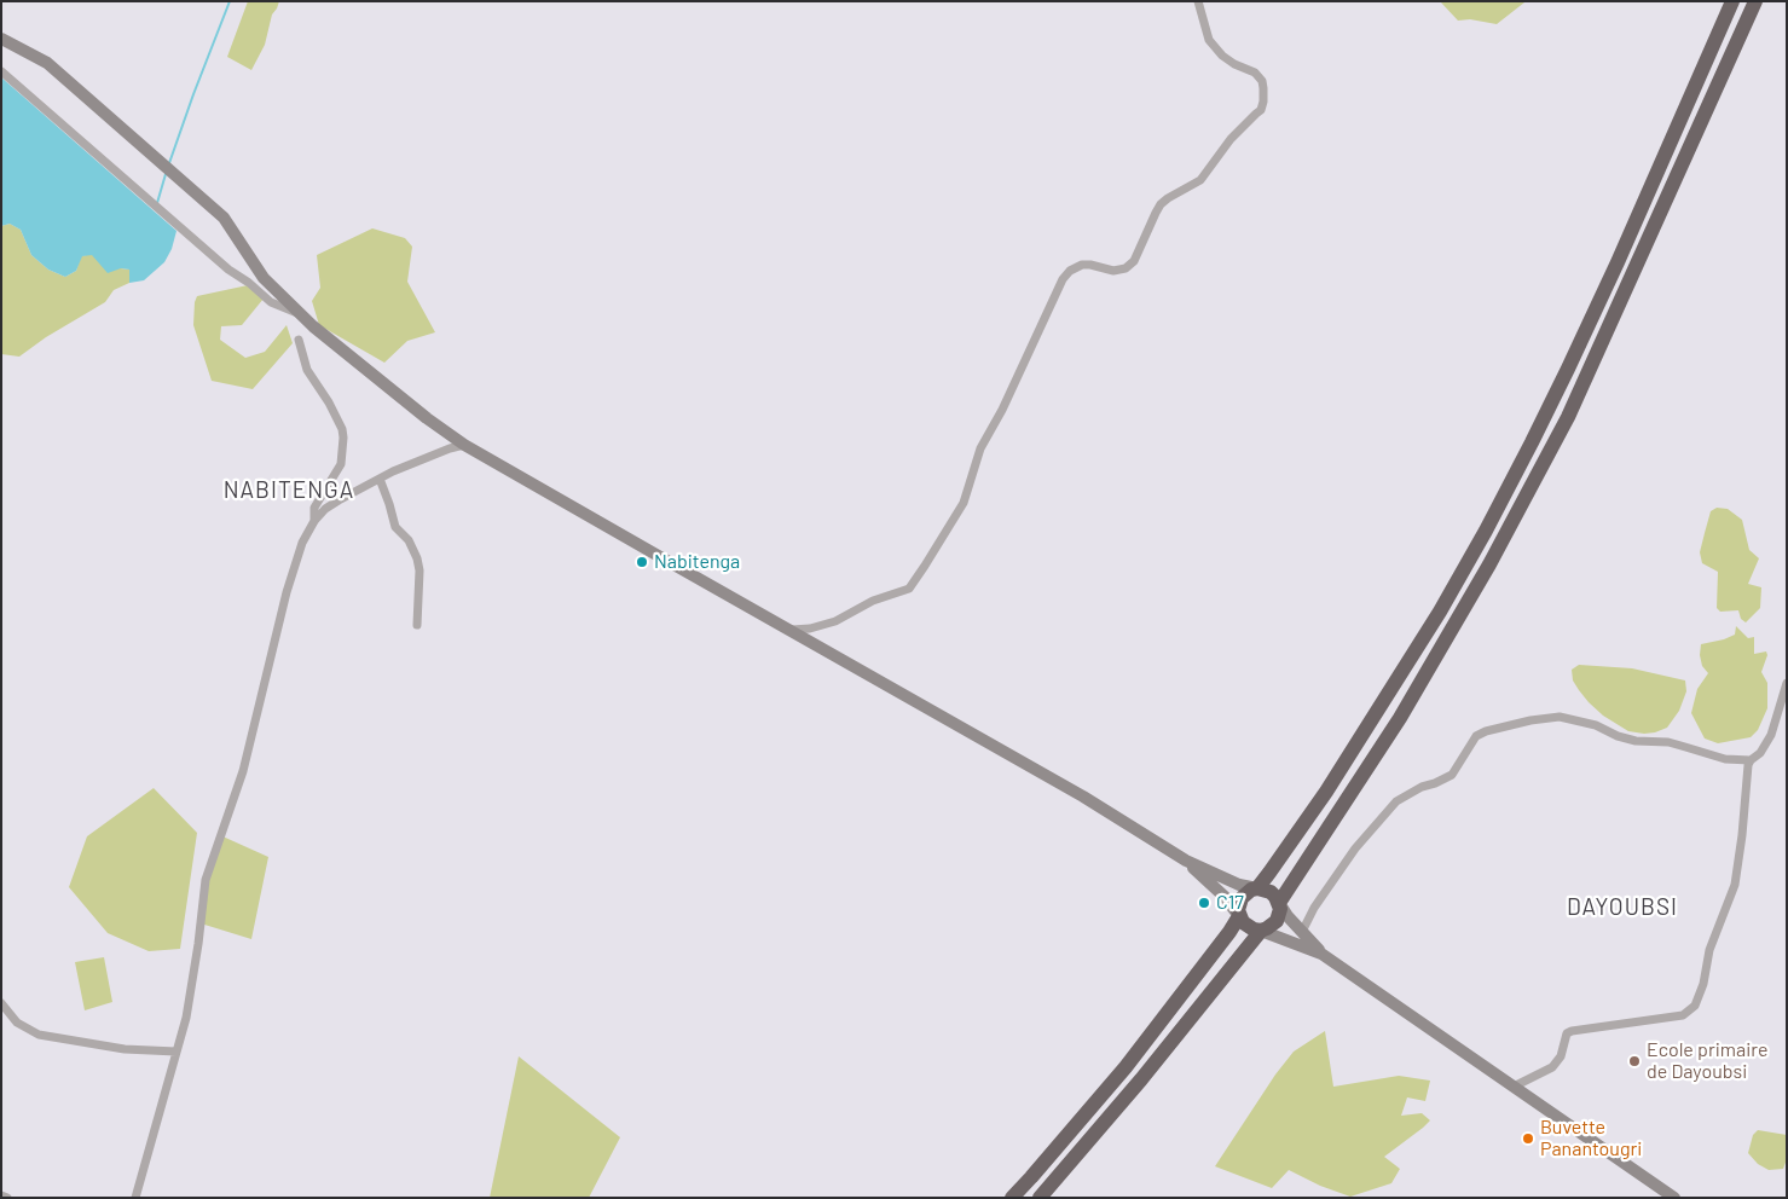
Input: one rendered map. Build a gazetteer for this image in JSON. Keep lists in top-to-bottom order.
{
  "districts": ["NABITENGA", "DAYOUBSI"],
  "places": [
    "Nabitenga",
    "C17",
    "Ecole primaire de Dayoubsi",
    "Buvette Panantougri"
  ]
}
